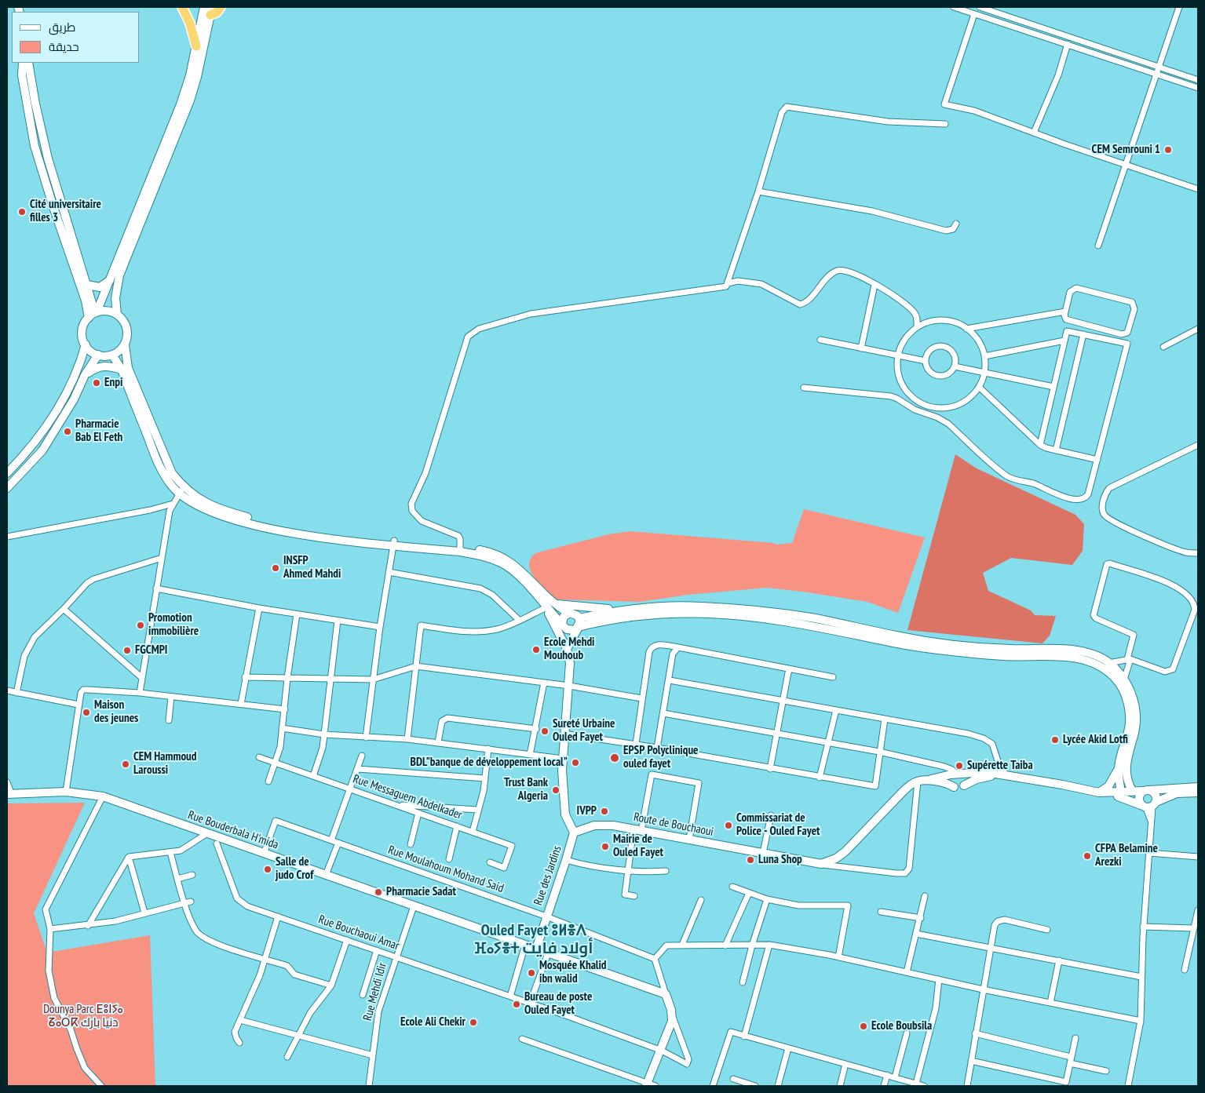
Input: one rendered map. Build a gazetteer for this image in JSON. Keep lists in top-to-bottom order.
{
  "streets": {
    "main road": ["Route de Bouchaoui", "Rue Bouderbala H'mida", "Rue des Jardins"],
    "street": [
      "Rue Messaguem Abdelkader",
      "Rue Moulahoum Mohand Said",
      "Rue Bouchaoui Amar",
      "Rue Mehdi Idir"
    ]
  },
  "crossings": [
    ["Route de Bouchaoui", "Rue des Jardins"],
    ["Rue Bouderbala H'mida", "Rue Moulahoum Mohand Said"],
    ["Rue Bouderbala H'mida", "Rue des Jardins"],
    ["Rue Bouderbala H'mida", "Rue Mehdi Idir"],
    ["Rue Moulahoum Mohand Said", "Rue des Jardins"],
    ["Rue Bouchaoui Amar", "Rue Mehdi Idir"]
  ],
  "districts": ["Ouled Fayet ⵓⵍⴻⴷ ⴼⴰⵢⴻⵜ أولاد فايت"],
  "parks": ["Dounya Parc ⴹⵓⵏⵢⴰ ⵒⴰⵔⴽ دنيا بارك"],
  "places": [
    "CEM Semrouni 1",
    "Cité universitaire filles 3",
    "Enpi",
    "Pharmacie Bab El Feth",
    "INSFP Ahmed Mahdi",
    "Promotion immobilière",
    "Ecole Mehdi Mouhoub",
    "FGCMPI",
    "Maison des jeunes",
    "Sureté Urbaine Ouled Fayet",
    "Lycée Akid Lotfi",
    "EPSP Polyclinique ouled fayet",
    "BDL\"banque de développement local\"",
    "CEM Hammoud Laroussi",
    "Supérette Taiba",
    "Trust Bank Algeria",
    "IVPP",
    "Commissariat de Police - Ouled Fayet",
    "Mairie de Ouled Fayet",
    "CFPA Belamine Arezki",
    "Luna Shop",
    "Salle de judo Crof",
    "Pharmacie Sadat",
    "Mosquée Khalid ibn walid",
    "Bureau de poste Ouled Fayet",
    "Ecole Ali Chekir",
    "Ecole Boubsila"
  ],
  "legend": ["طريق", "حديقة"]
}
